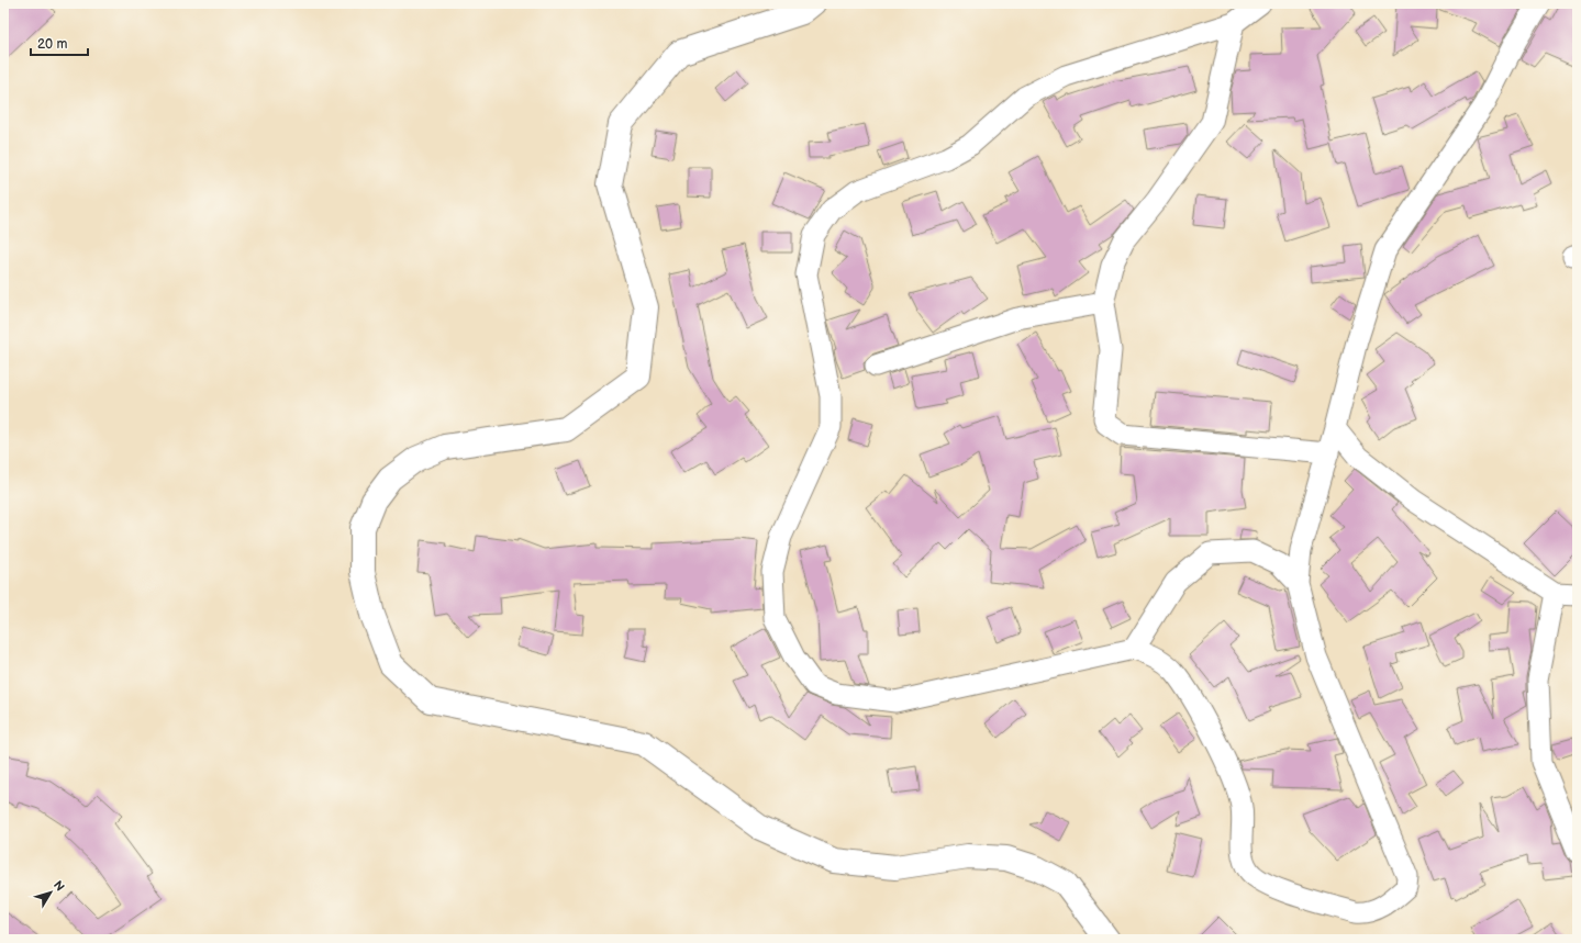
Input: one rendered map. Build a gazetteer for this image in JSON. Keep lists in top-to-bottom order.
{
  "scale_bar": "20 m",
  "north": "top right"
}
